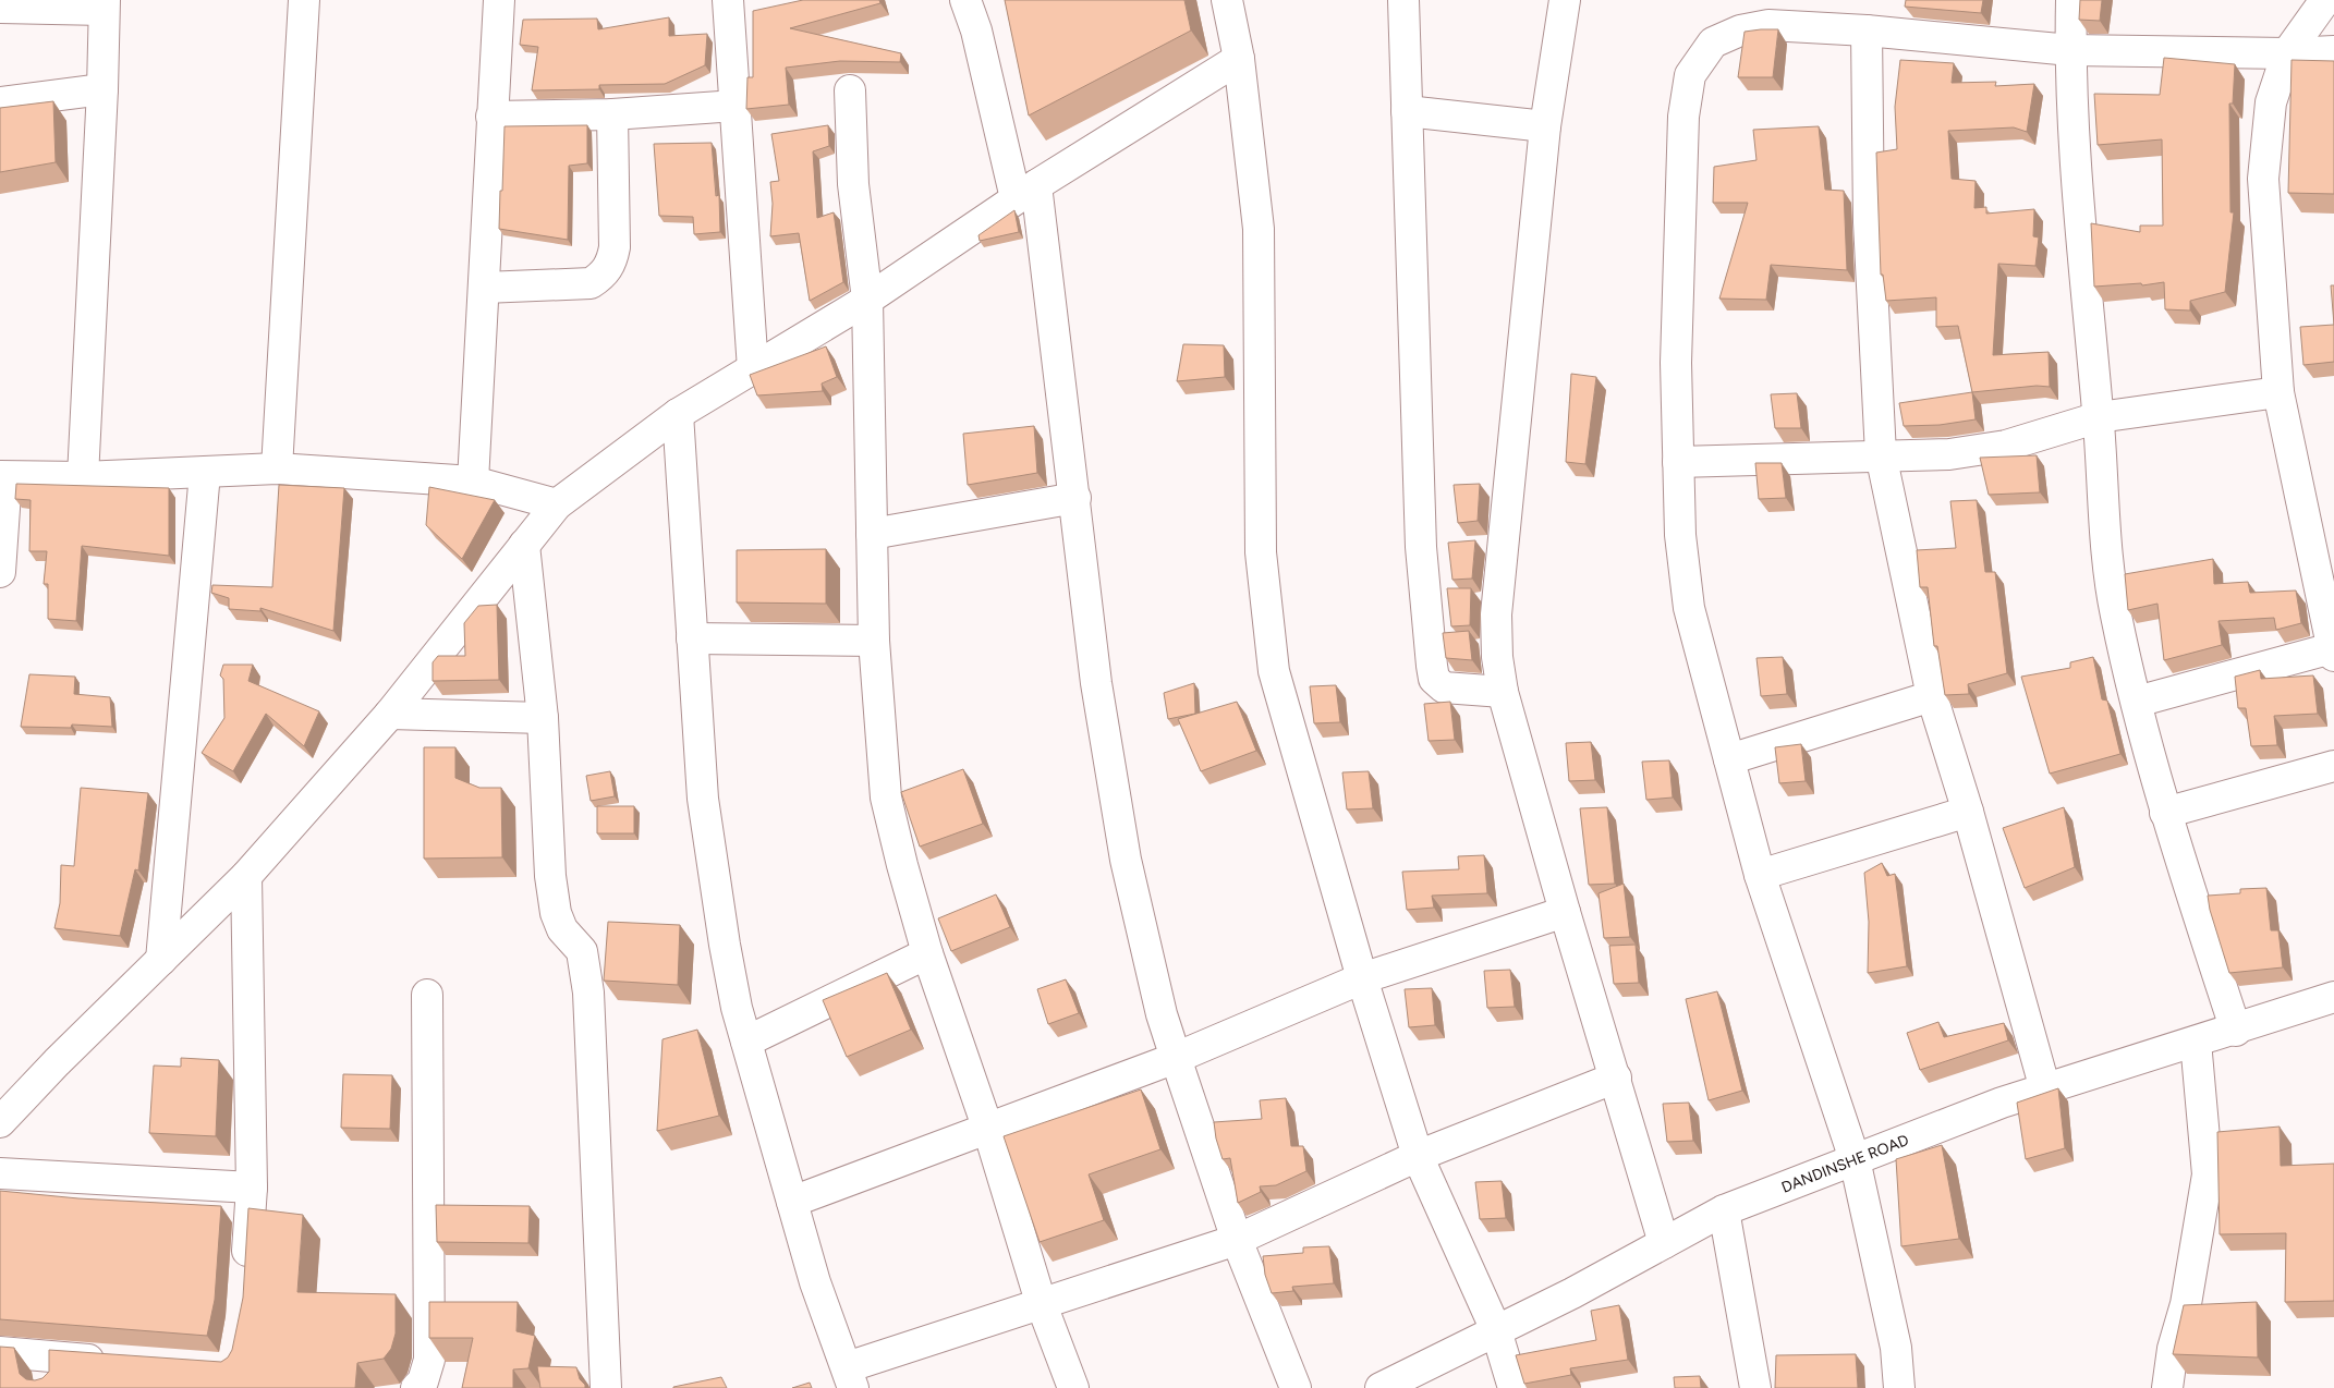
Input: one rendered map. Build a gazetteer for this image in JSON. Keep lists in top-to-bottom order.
{
  "streets": {
    "street": ["DANDINSHE ROAD"]
  }
}
